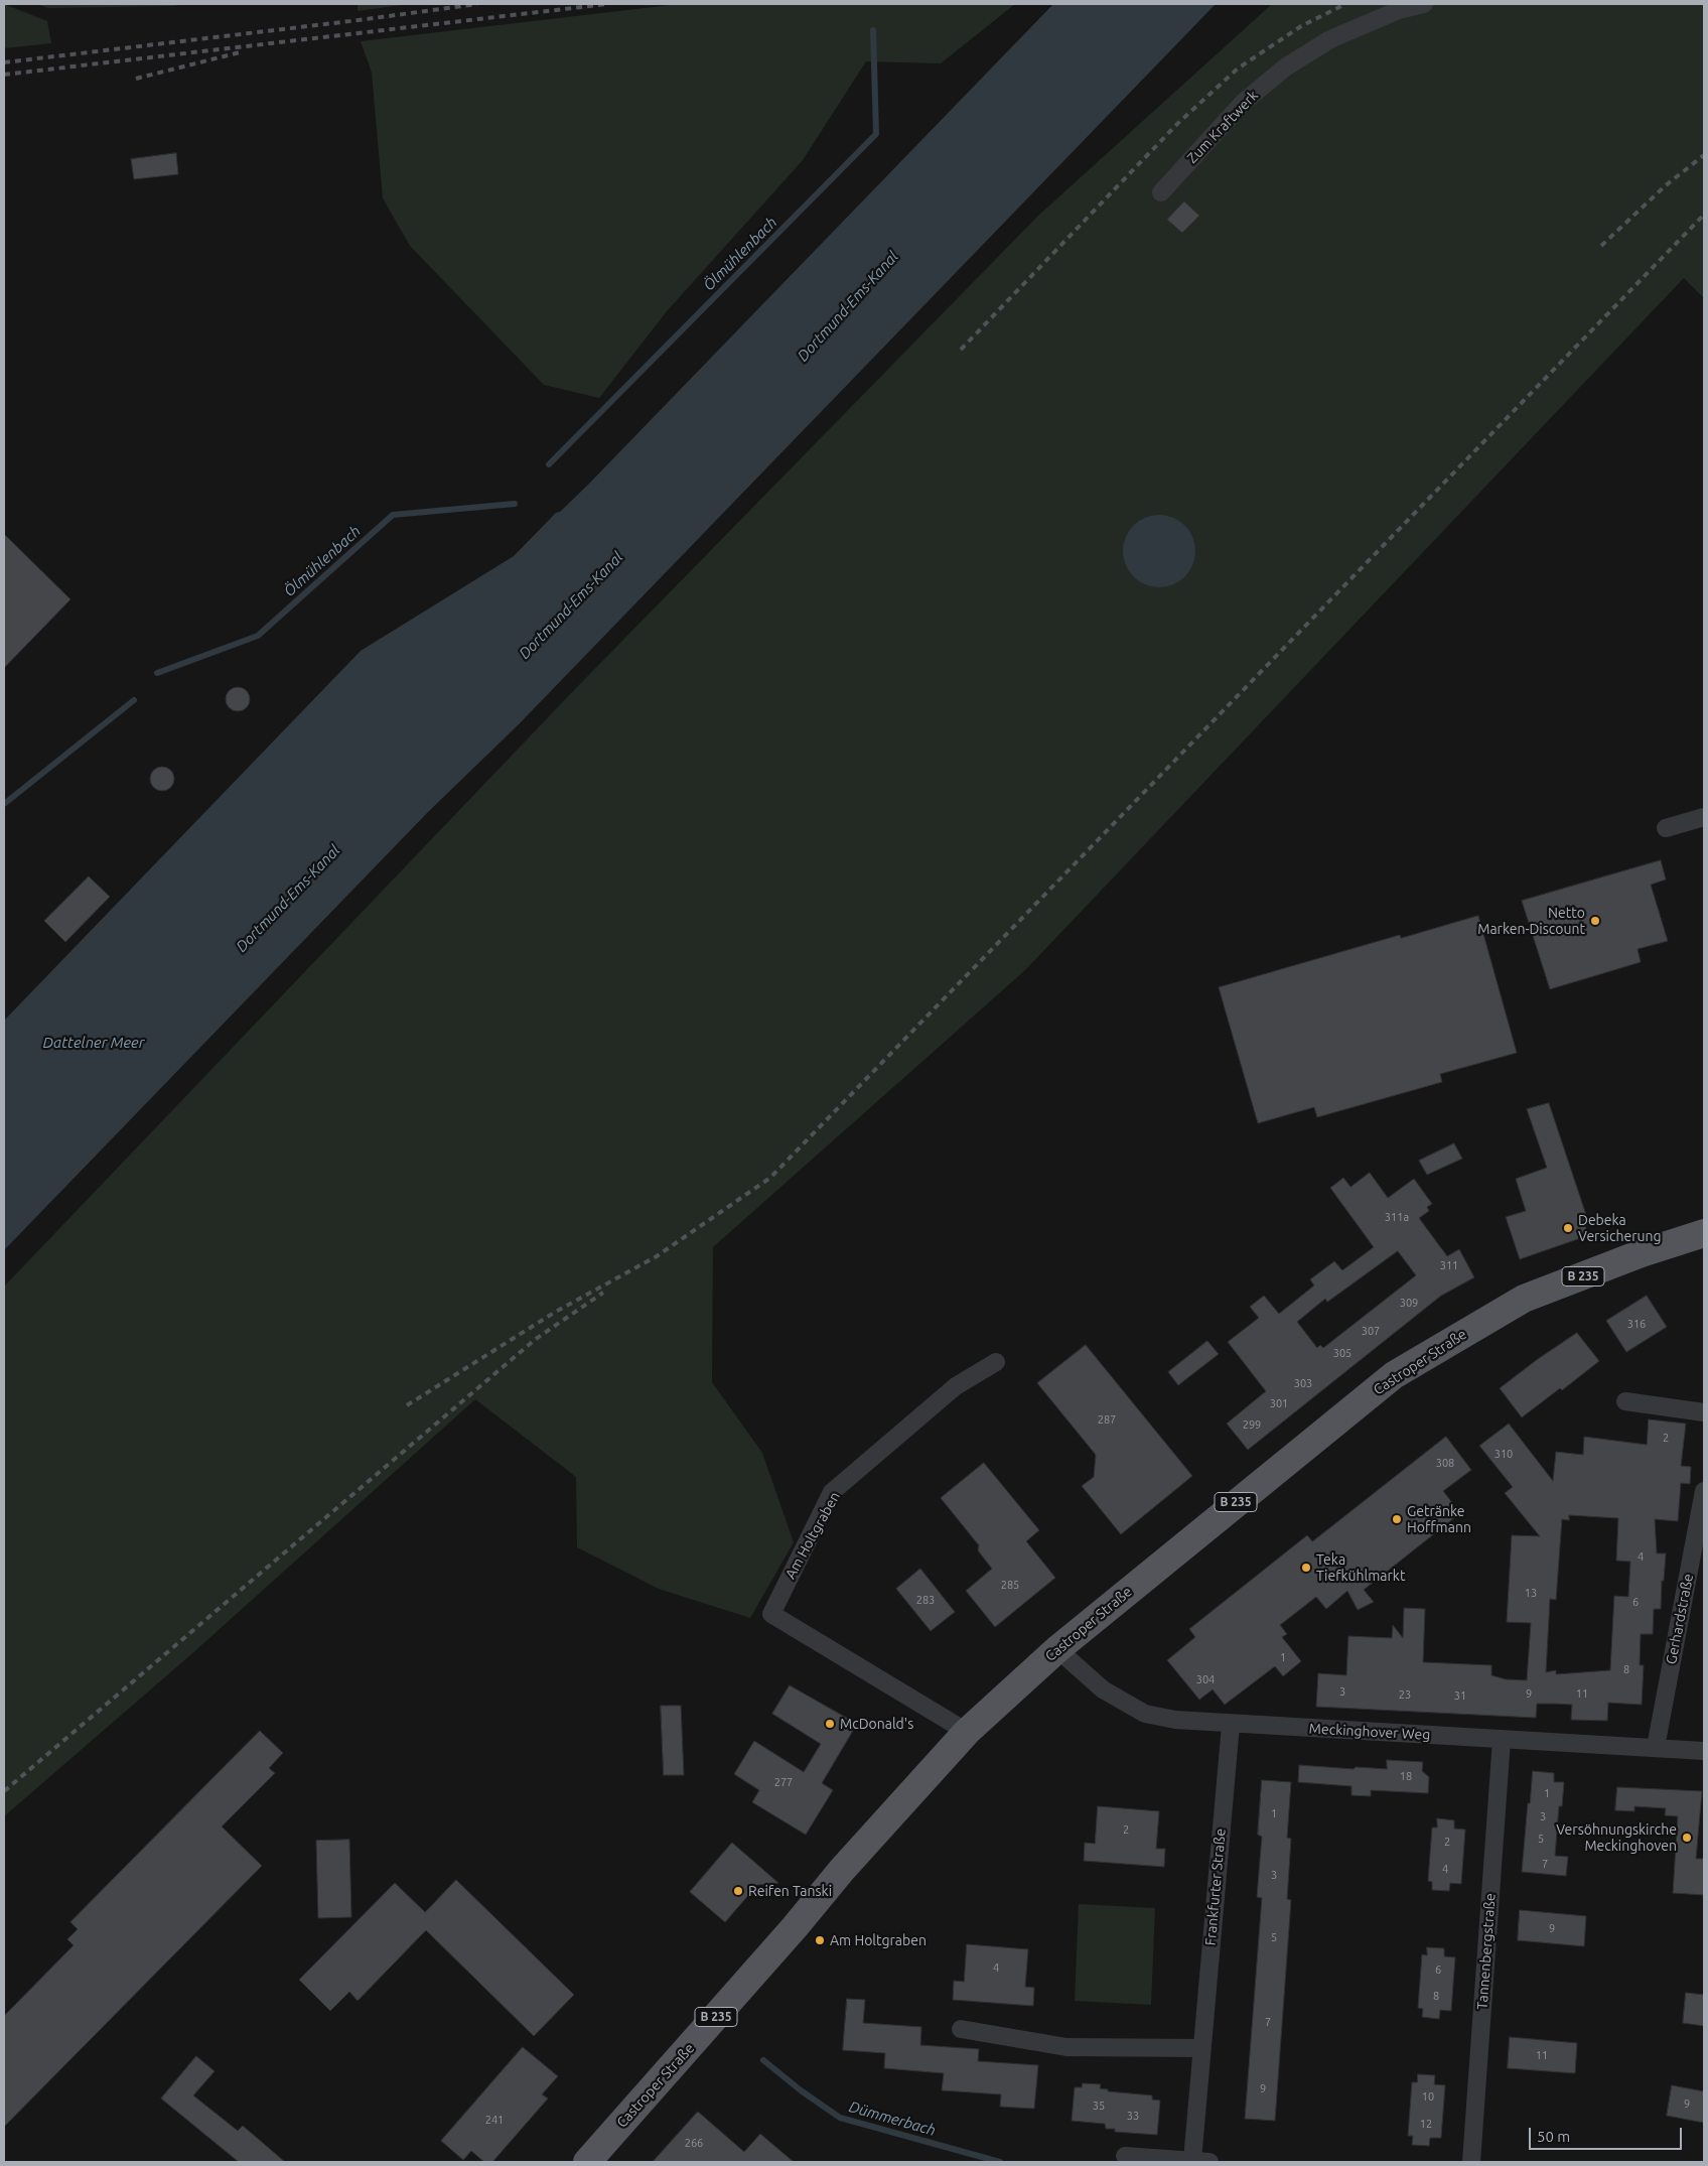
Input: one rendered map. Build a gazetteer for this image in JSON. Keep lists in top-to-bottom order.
{
  "streets": {
    "main road": ["B 235", "Castroper Straße"],
    "street": [
      "Zum Kraftwerk",
      "Am Holtgraben",
      "Gerhardstraße",
      "Meckinghover Weg",
      "Frankfurter Straße",
      "Tannenbergstraße"
    ]
  },
  "crossings": [
    ["Castroper Straße", "Am Holtgraben"],
    ["Castroper Straße", "Meckinghover Weg"],
    ["Gerhardstraße", "Meckinghover Weg"],
    ["Meckinghover Weg", "Frankfurter Straße"],
    ["Meckinghover Weg", "Tannenbergstraße"]
  ],
  "water": [
    "Ölmühlenbach",
    "Dortmund-Ems-Kanal",
    "Dattelner Meer",
    "Dümmerbach"
  ],
  "places": [
    "Netto Marken-Discount",
    "Debeka Versicherung",
    "Getränke Hoffmann",
    "Teka Tiefkühlmarkt",
    "McDonald's",
    "Versöhnungskirche Meckinghoven",
    "Reifen Tanski",
    "Am Holtgraben"
  ],
  "house_numbers": [
    "311a",
    "311",
    "309",
    "316",
    "307",
    "305",
    "303",
    "301",
    "287",
    "299",
    "2",
    "310",
    "308",
    "4",
    "285",
    "13",
    "283",
    "6",
    "1",
    "8",
    "304",
    "3",
    "9",
    "11",
    "23",
    "31",
    "18",
    "277",
    "1",
    "1",
    "3",
    "2",
    "5",
    "2",
    "7",
    "4",
    "3",
    "9",
    "5",
    "4",
    "6",
    "8",
    "7",
    "11",
    "9",
    "10",
    "9",
    "35",
    "33",
    "241",
    "12",
    "266"
  ],
  "scale_bar": "50 m"
}
